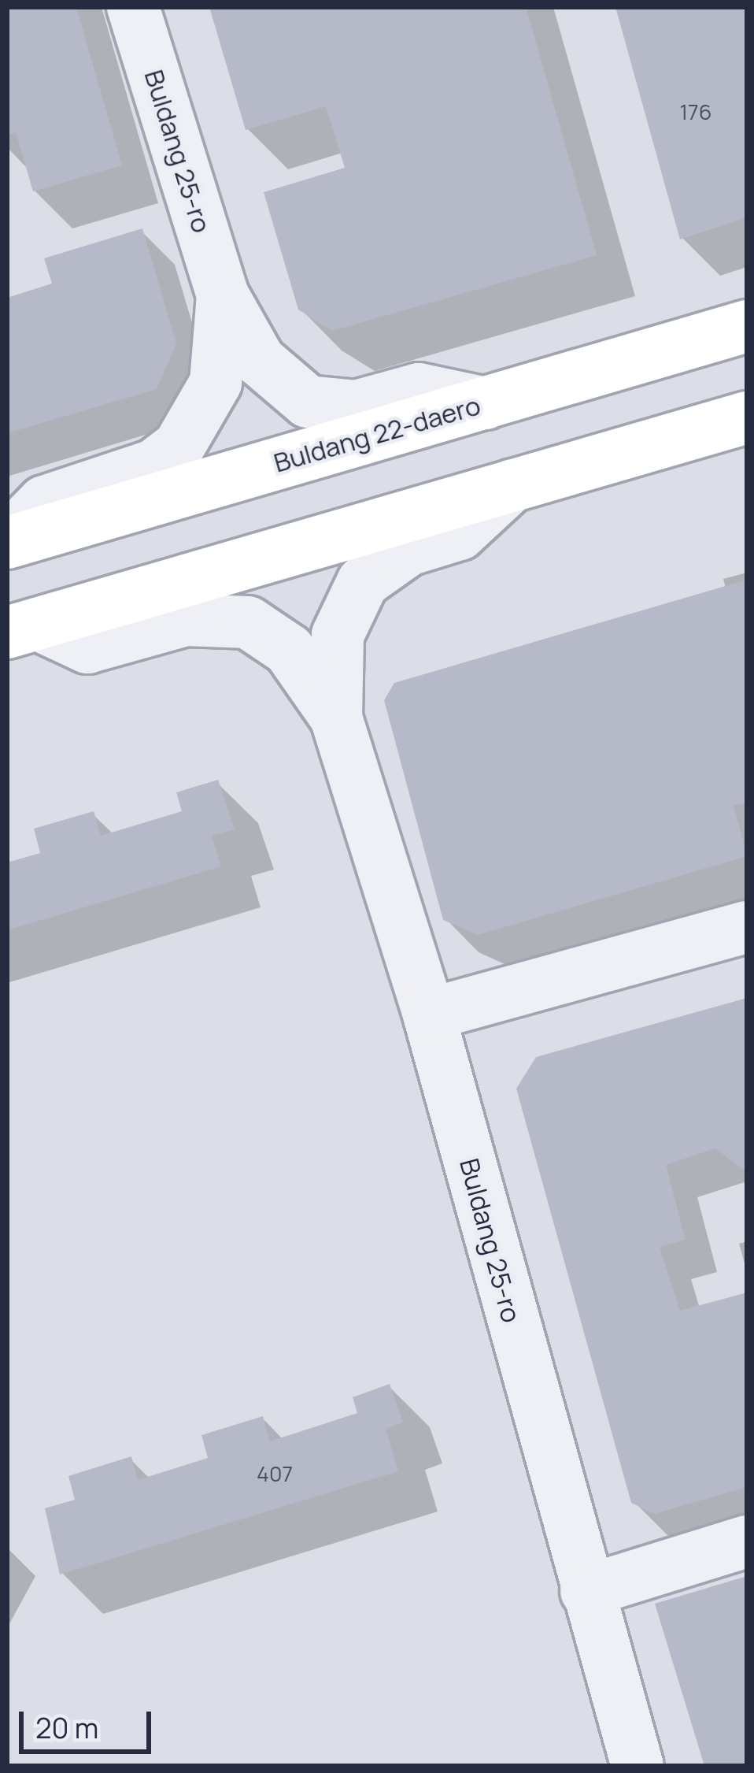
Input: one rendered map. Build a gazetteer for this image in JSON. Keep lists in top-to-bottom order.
{
  "streets": {
    "main road": ["Buldang 22-daero"],
    "street": ["Buldang 25-ro"]
  },
  "house_numbers": ["176", "407"],
  "scale_bar": "20 m"
}
